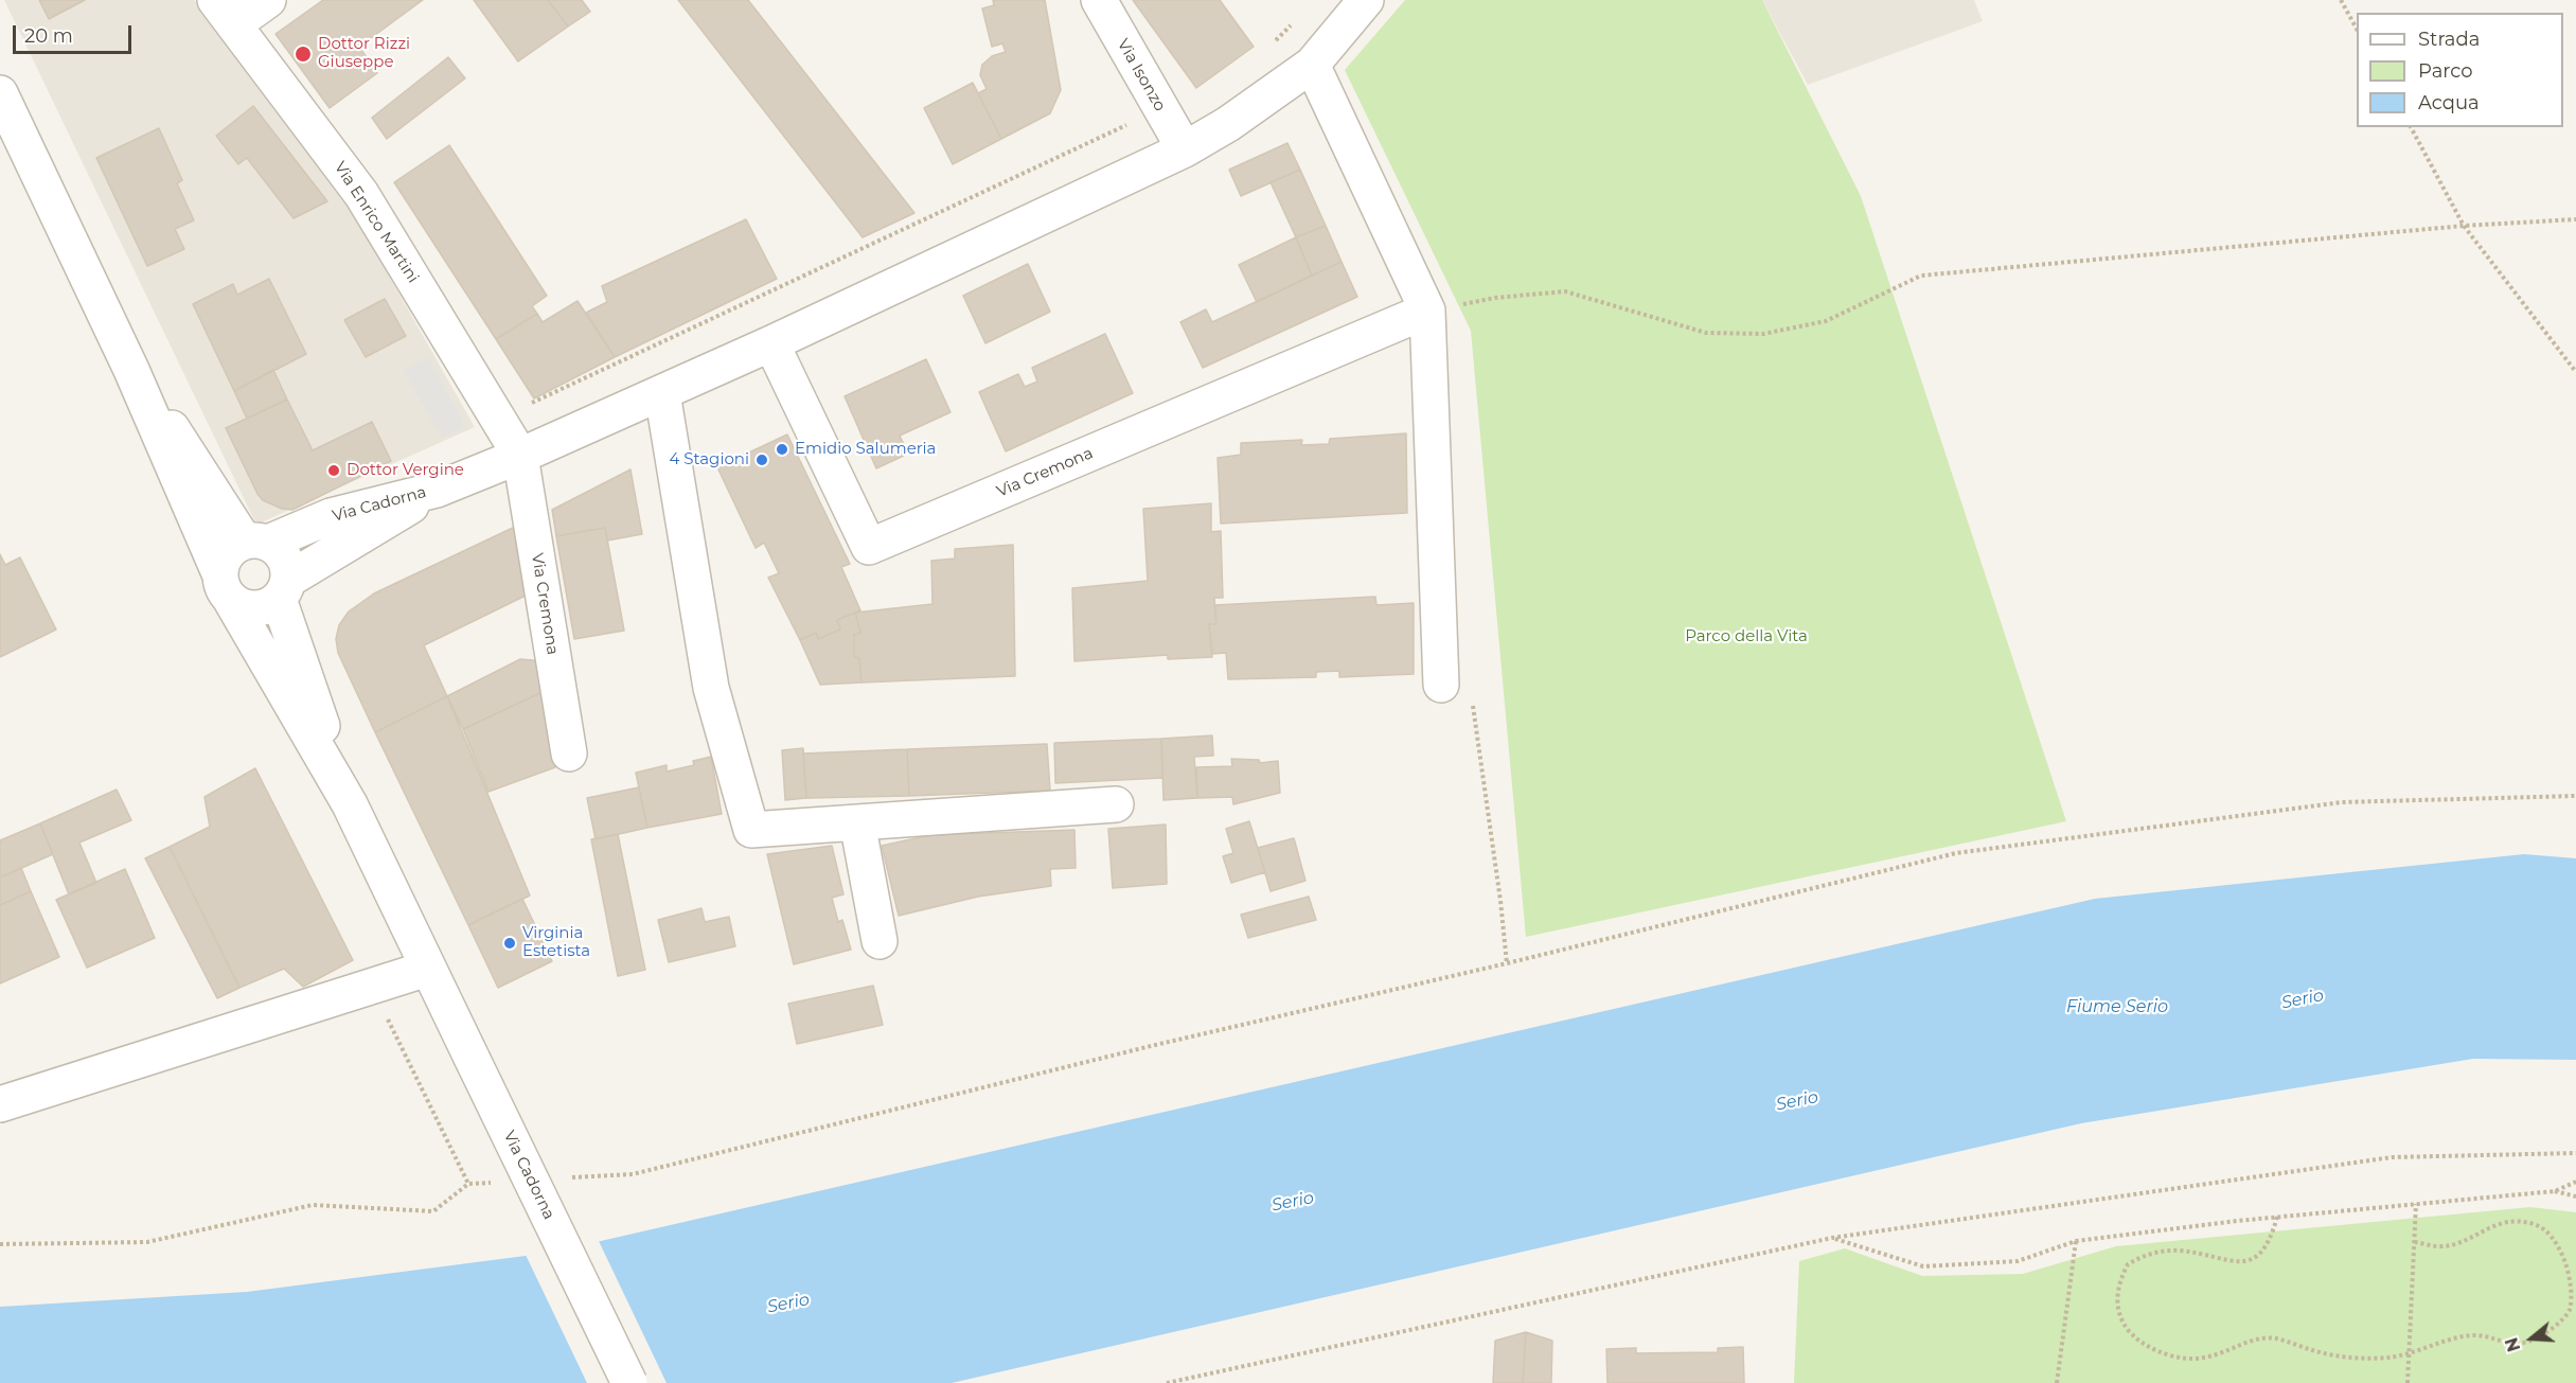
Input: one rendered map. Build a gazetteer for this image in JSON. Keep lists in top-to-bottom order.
{
  "streets": {
    "street": [
      "Via Isonzo",
      "Via Enrico Martini",
      "Via Cremona",
      "Via Cadorna"
    ]
  },
  "crossings": [
    ["Via Enrico Martini", "Via Cremona"]
  ],
  "water": ["Serio", "Fiume Serio"],
  "parks": ["Parco della Vita"],
  "places": [
    "Dottor Rizzi Giuseppe",
    "Emidio Salumeria",
    "4 Stagioni",
    "Dottor Vergine",
    "Virginia Estetista"
  ],
  "legend": ["Strada", "Parco", "Acqua"],
  "scale_bar": "20 m",
  "north": "left"
}
